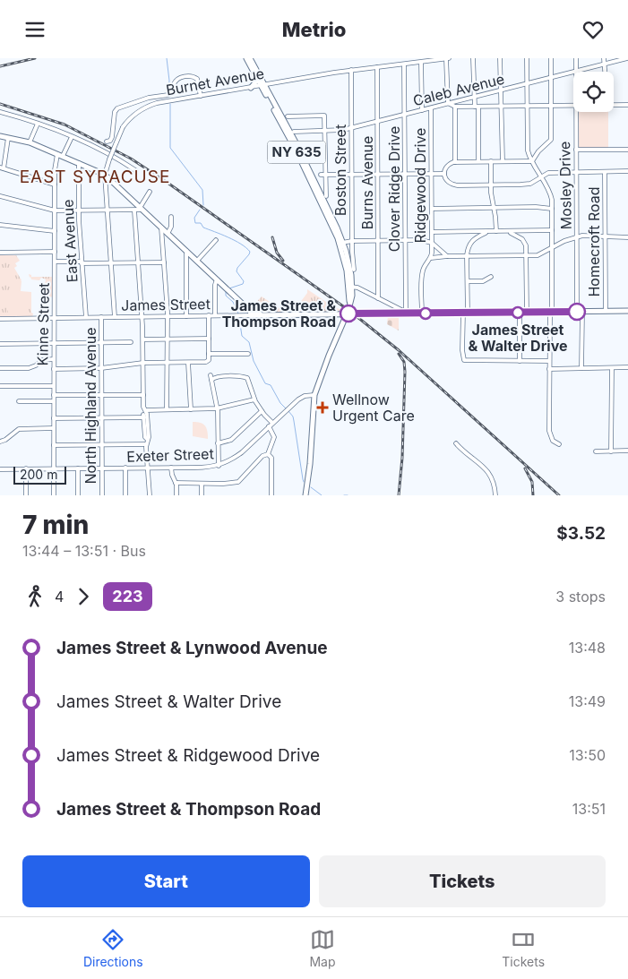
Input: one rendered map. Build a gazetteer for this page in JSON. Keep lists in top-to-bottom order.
{
  "streets": {
    "main road": ["NY 635", "James Street"],
    "street": [
      "Burnet Avenue",
      "Caleb Avenue",
      "Boston Street",
      "Burns Avenue",
      "Ridgewood Drive",
      "Mosley Drive",
      "Clover Ridge Drive",
      "East Avenue",
      "Homecroft Road",
      "Kinne Street",
      "North Highland Avenue",
      "Exeter Street"
    ]
  },
  "crossings": [
    ["Burnet Avenue", "NY 635"],
    ["Burnet Avenue", "Boston Street"],
    ["Burnet Avenue", "Burns Avenue"],
    ["Burnet Avenue", "Clover Ridge Drive"],
    ["Caleb Avenue", "Boston Street"],
    ["Caleb Avenue", "Burns Avenue"],
    ["Caleb Avenue", "Ridgewood Drive"],
    ["Caleb Avenue", "Mosley Drive"],
    ["Caleb Avenue", "Clover Ridge Drive"],
    ["NY 635", "James Street"],
    ["NY 635", "Exeter Street"],
    ["Ridgewood Drive", "James Street"],
    ["Mosley Drive", "James Street"],
    ["Clover Ridge Drive", "James Street"],
    ["East Avenue", "James Street"],
    ["Homecroft Road", "James Street"],
    ["James Street", "Kinne Street"],
    ["James Street", "North Highland Avenue"],
    ["Kinne Street", "Exeter Street"],
    ["North Highland Avenue", "Exeter Street"]
  ],
  "districts": ["EAST SYRACUSE"],
  "places": {
    "other": ["James Street & Walter Drive", "James Street & Thompson Road"],
    "health": ["Wellnow Urgent Care"]
  },
  "lines": ["bus line 223"],
  "scale_bar": "200 m",
  "page": {
    "header": "Metrio",
    "scale": "200 m",
    "heading": ["7 min", "13:44 – 13:51 · Bus", "$3.52"],
    "legs": ["4", "223", "3 stops"],
    "list": [
      {
        "name": "James Street & Lynwood Avenue",
        "value": "13:48"
      },
      {
        "name": "James Street & Walter Drive",
        "value": "13:49"
      },
      {
        "name": "James Street & Ridgewood Drive",
        "value": "13:50"
      },
      {
        "name": "James Street & Thompson Road",
        "value": "13:51"
      }
    ],
    "buttons": ["Start", "Tickets"],
    "tabs": ["Directions", "Map", "Tickets"]
  }
}
